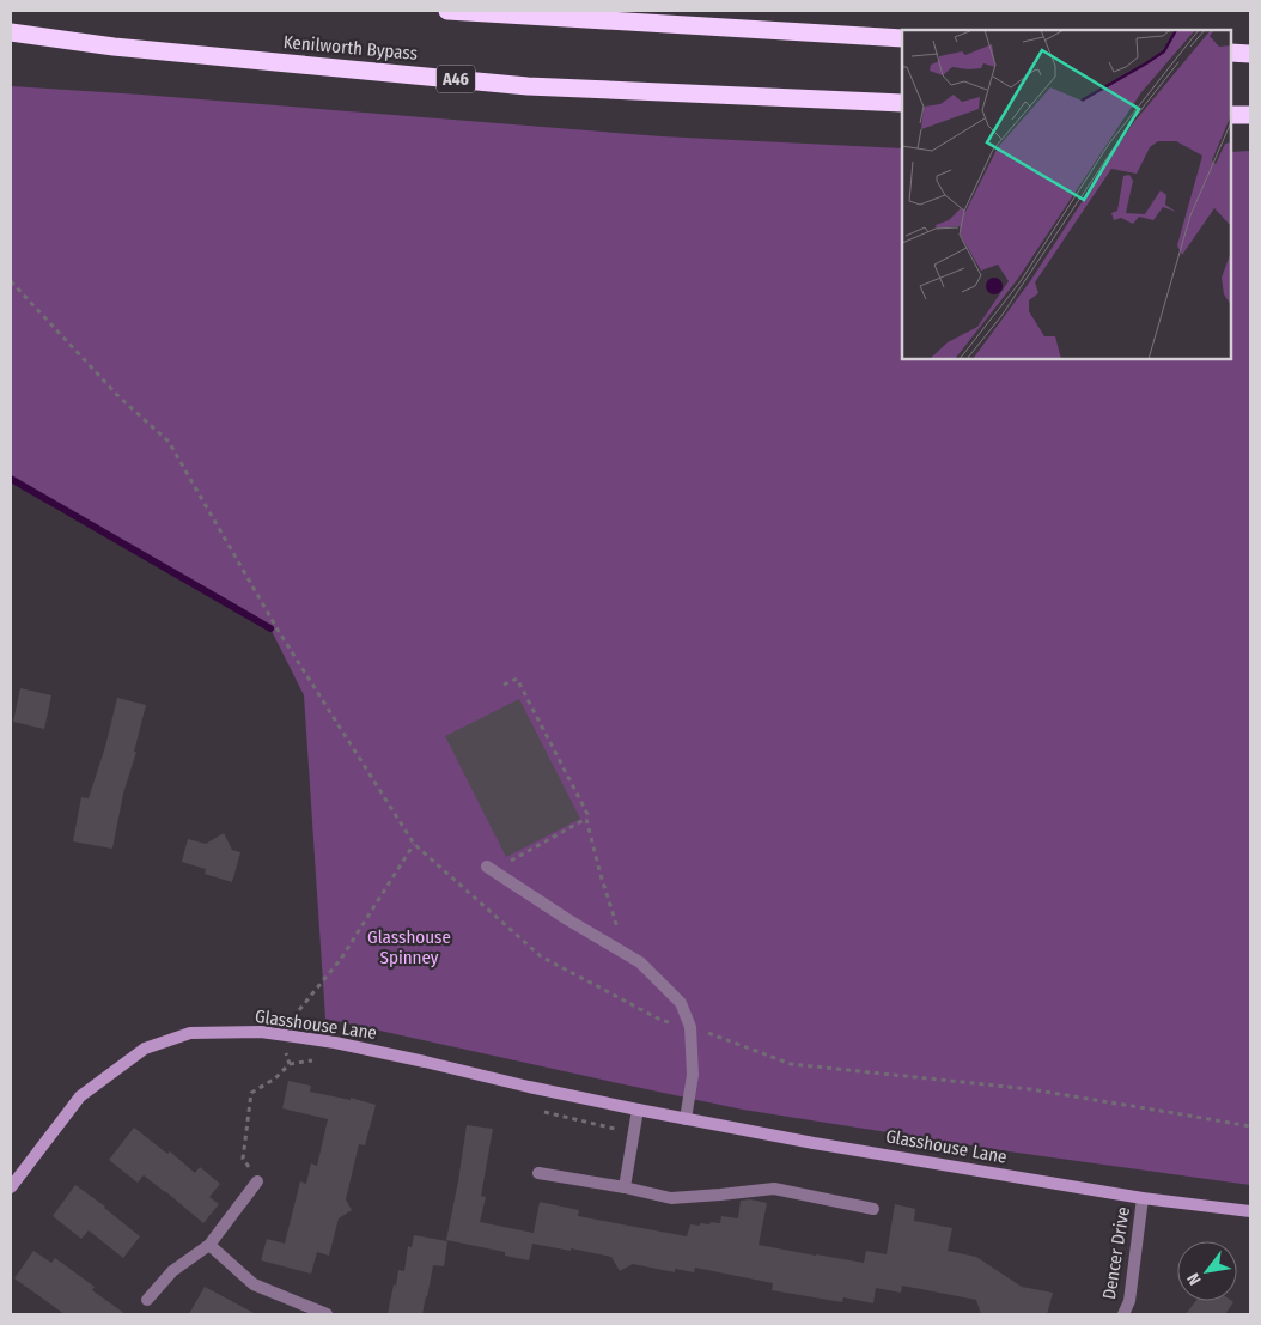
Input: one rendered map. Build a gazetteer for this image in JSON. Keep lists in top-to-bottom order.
{
  "streets": {
    "highway": ["Kenilworth Bypass", "A46"],
    "street": ["Glasshouse Lane", "Dencer Drive"]
  },
  "crossings": [
    ["Glasshouse Lane", "Dencer Drive"]
  ],
  "parks": ["Glasshouse Spinney"],
  "north": "bottom left"
}
